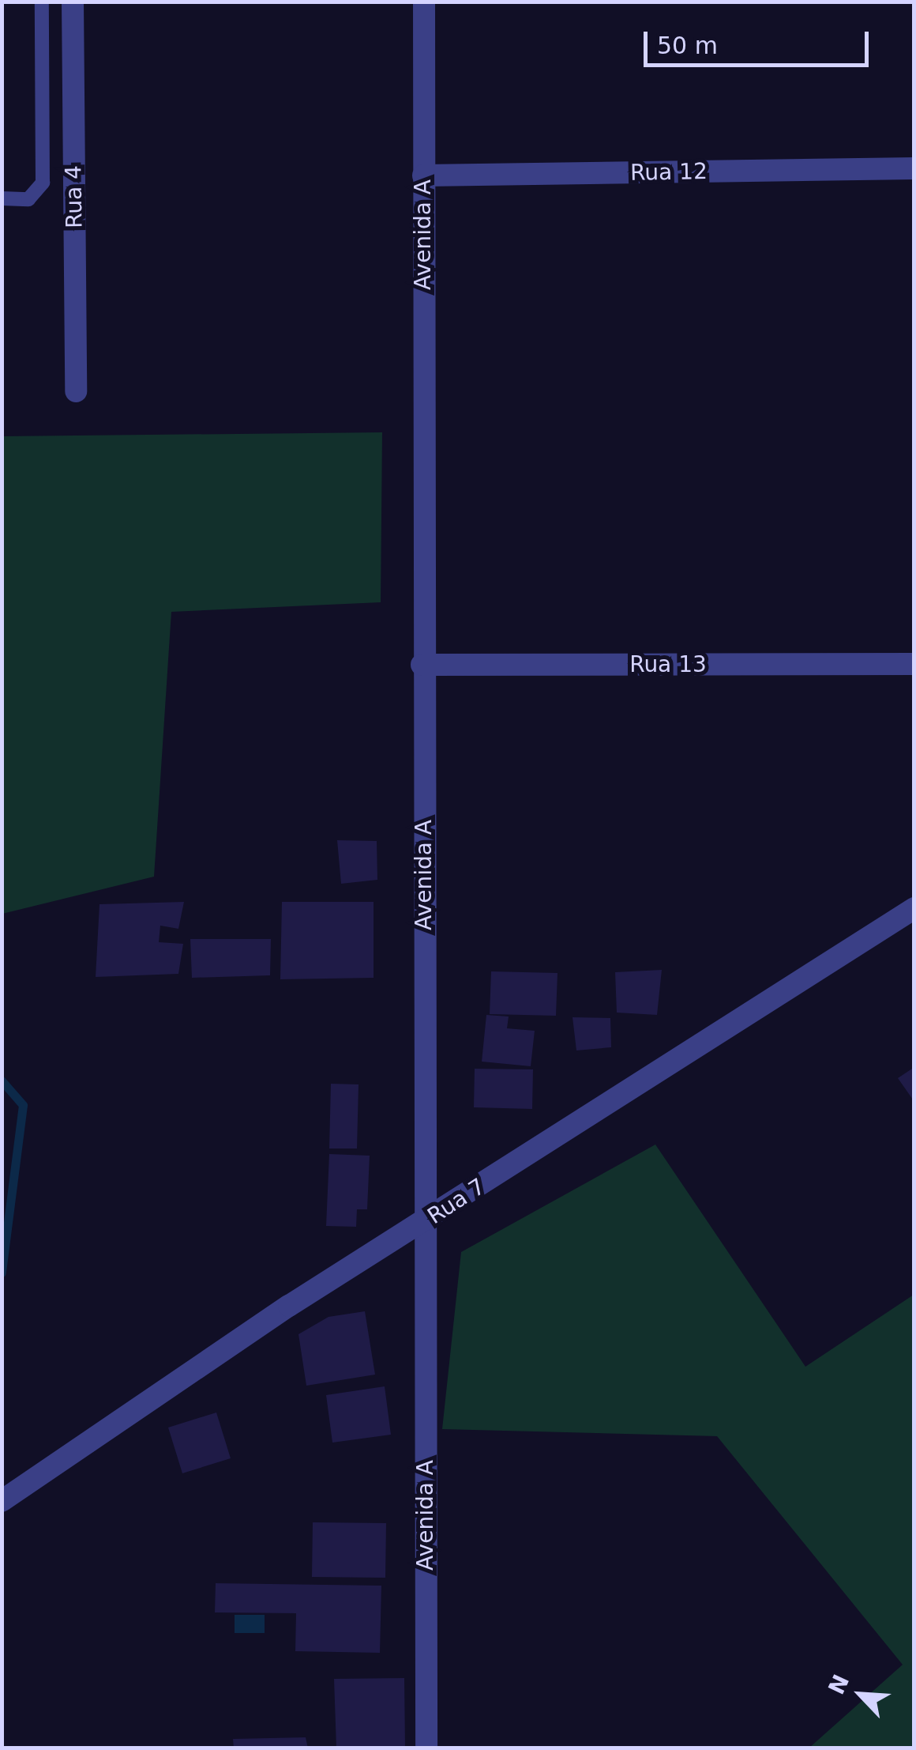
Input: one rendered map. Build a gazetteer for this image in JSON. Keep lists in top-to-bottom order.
{
  "streets": {
    "street": [
      "Rua 12",
      "Rua 4",
      "Avenida A",
      "Rua 13",
      "Rua 7"
    ]
  },
  "crossings": [
    ["Rua 12", "Avenida A"],
    ["Avenida A", "Rua 13"],
    ["Avenida A", "Rua 7"]
  ],
  "scale_bar": "50 m",
  "north": "top left"
}
